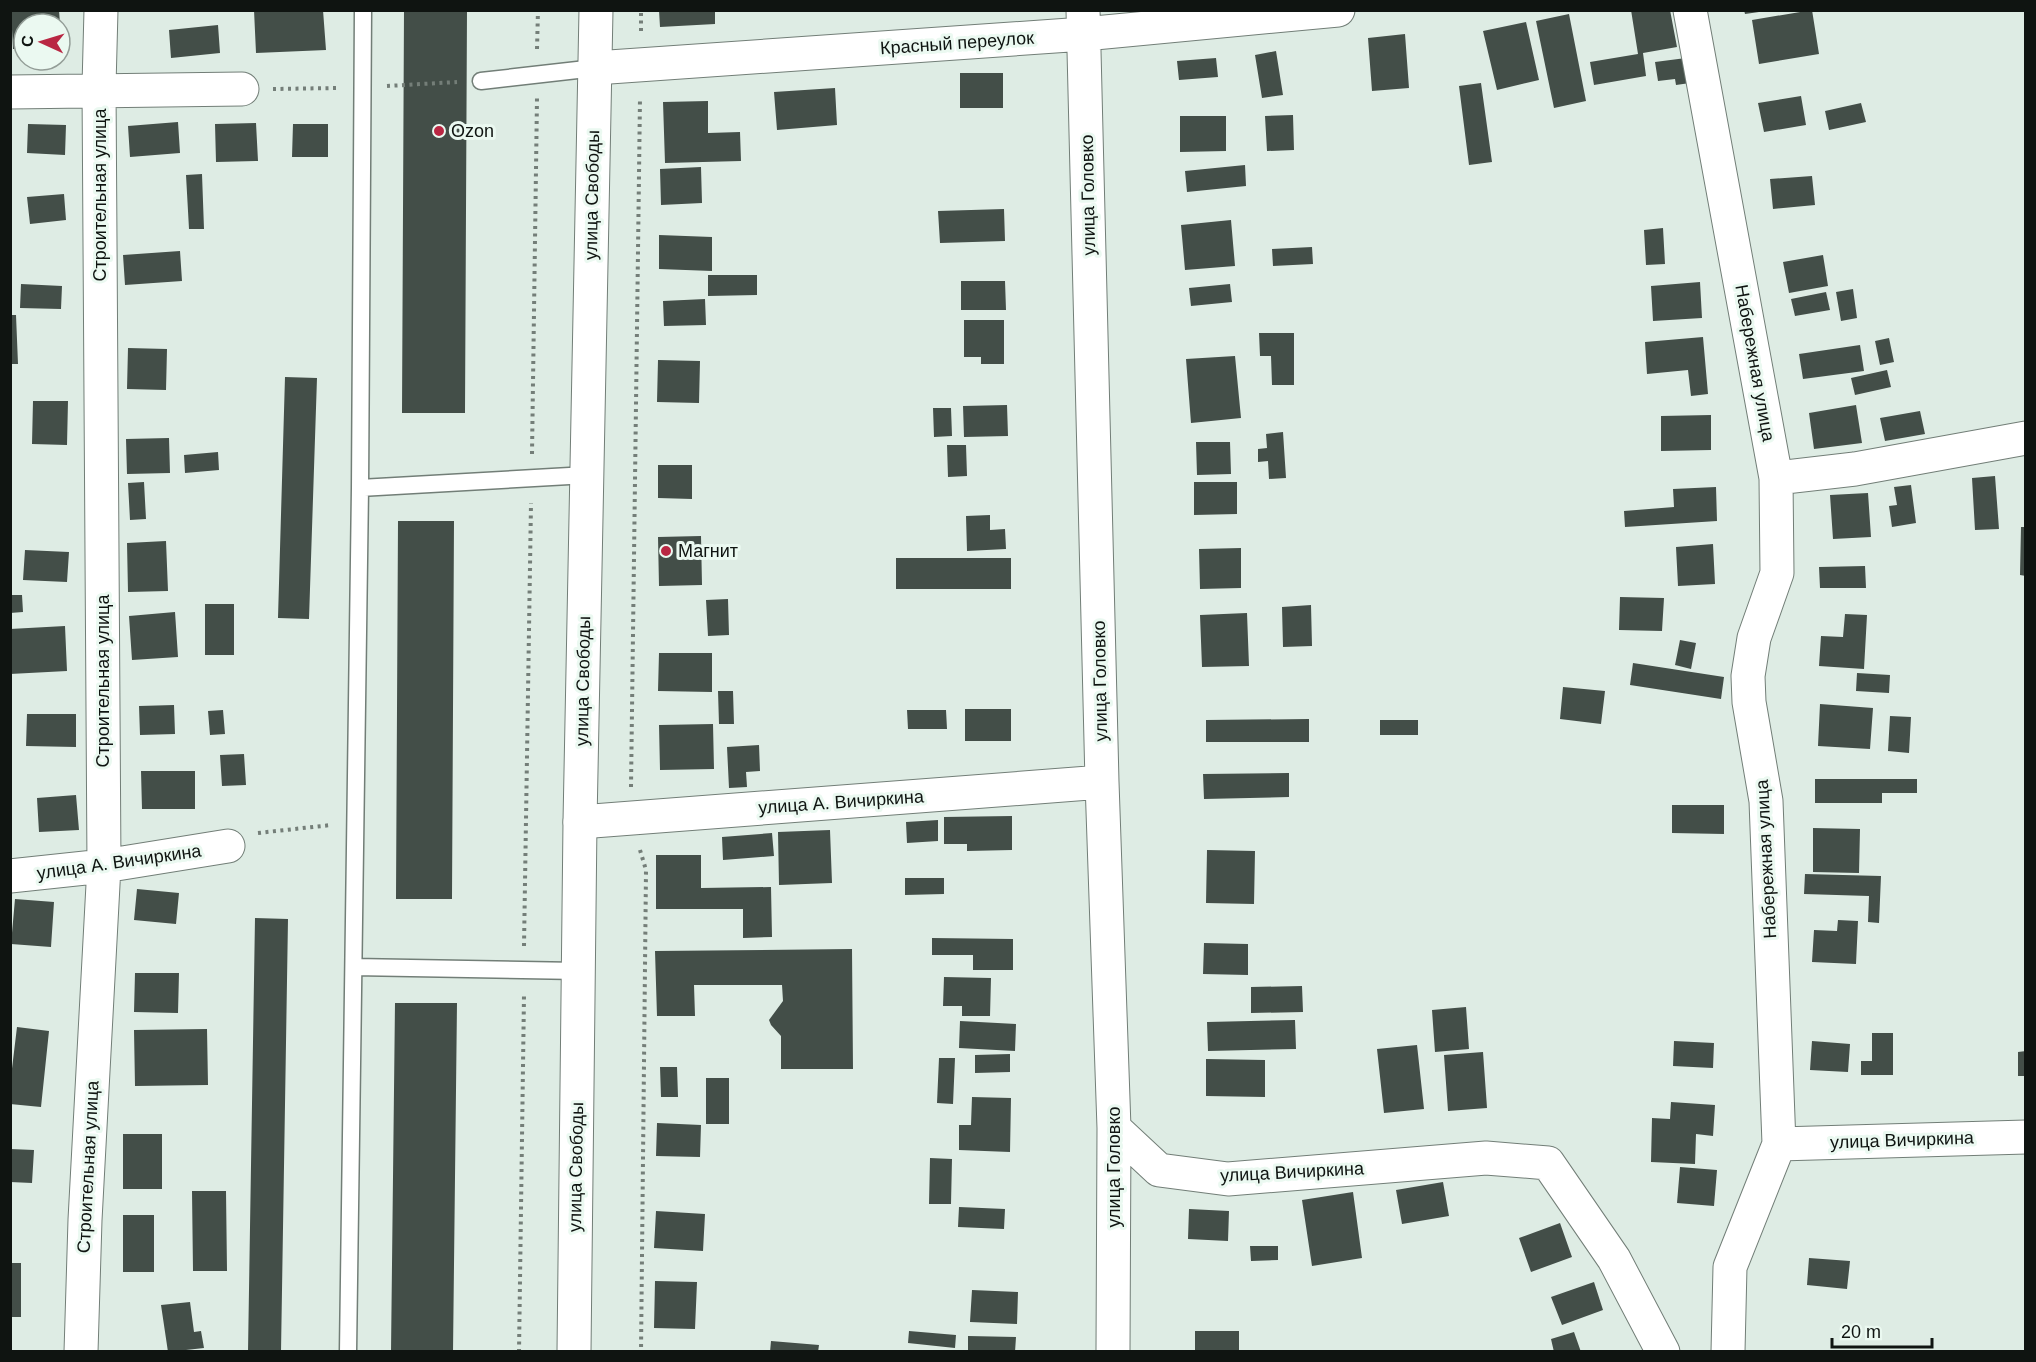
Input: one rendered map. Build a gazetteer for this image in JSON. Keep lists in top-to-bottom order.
{
  "streets": {
    "street": [
      "Красный переулок",
      "Строительная улица",
      "улица Свободы",
      "улица Головко",
      "Набережная улица",
      "улица А. Вичиркина",
      "улица Вичиркина"
    ]
  },
  "crossings": [
    ["Красный переулок", "улица Свободы"],
    ["Красный переулок", "улица Головко"],
    ["Строительная улица", "улица А. Вичиркина"],
    ["улица Свободы", "улица А. Вичиркина"],
    ["улица Головко", "улица А. Вичиркина"],
    ["улица Головко", "улица Вичиркина"],
    ["Набережная улица", "улица Вичиркина"]
  ],
  "places": ["Ozon", "Магнит"],
  "scale_bar": "20 m",
  "north": "left"
}
